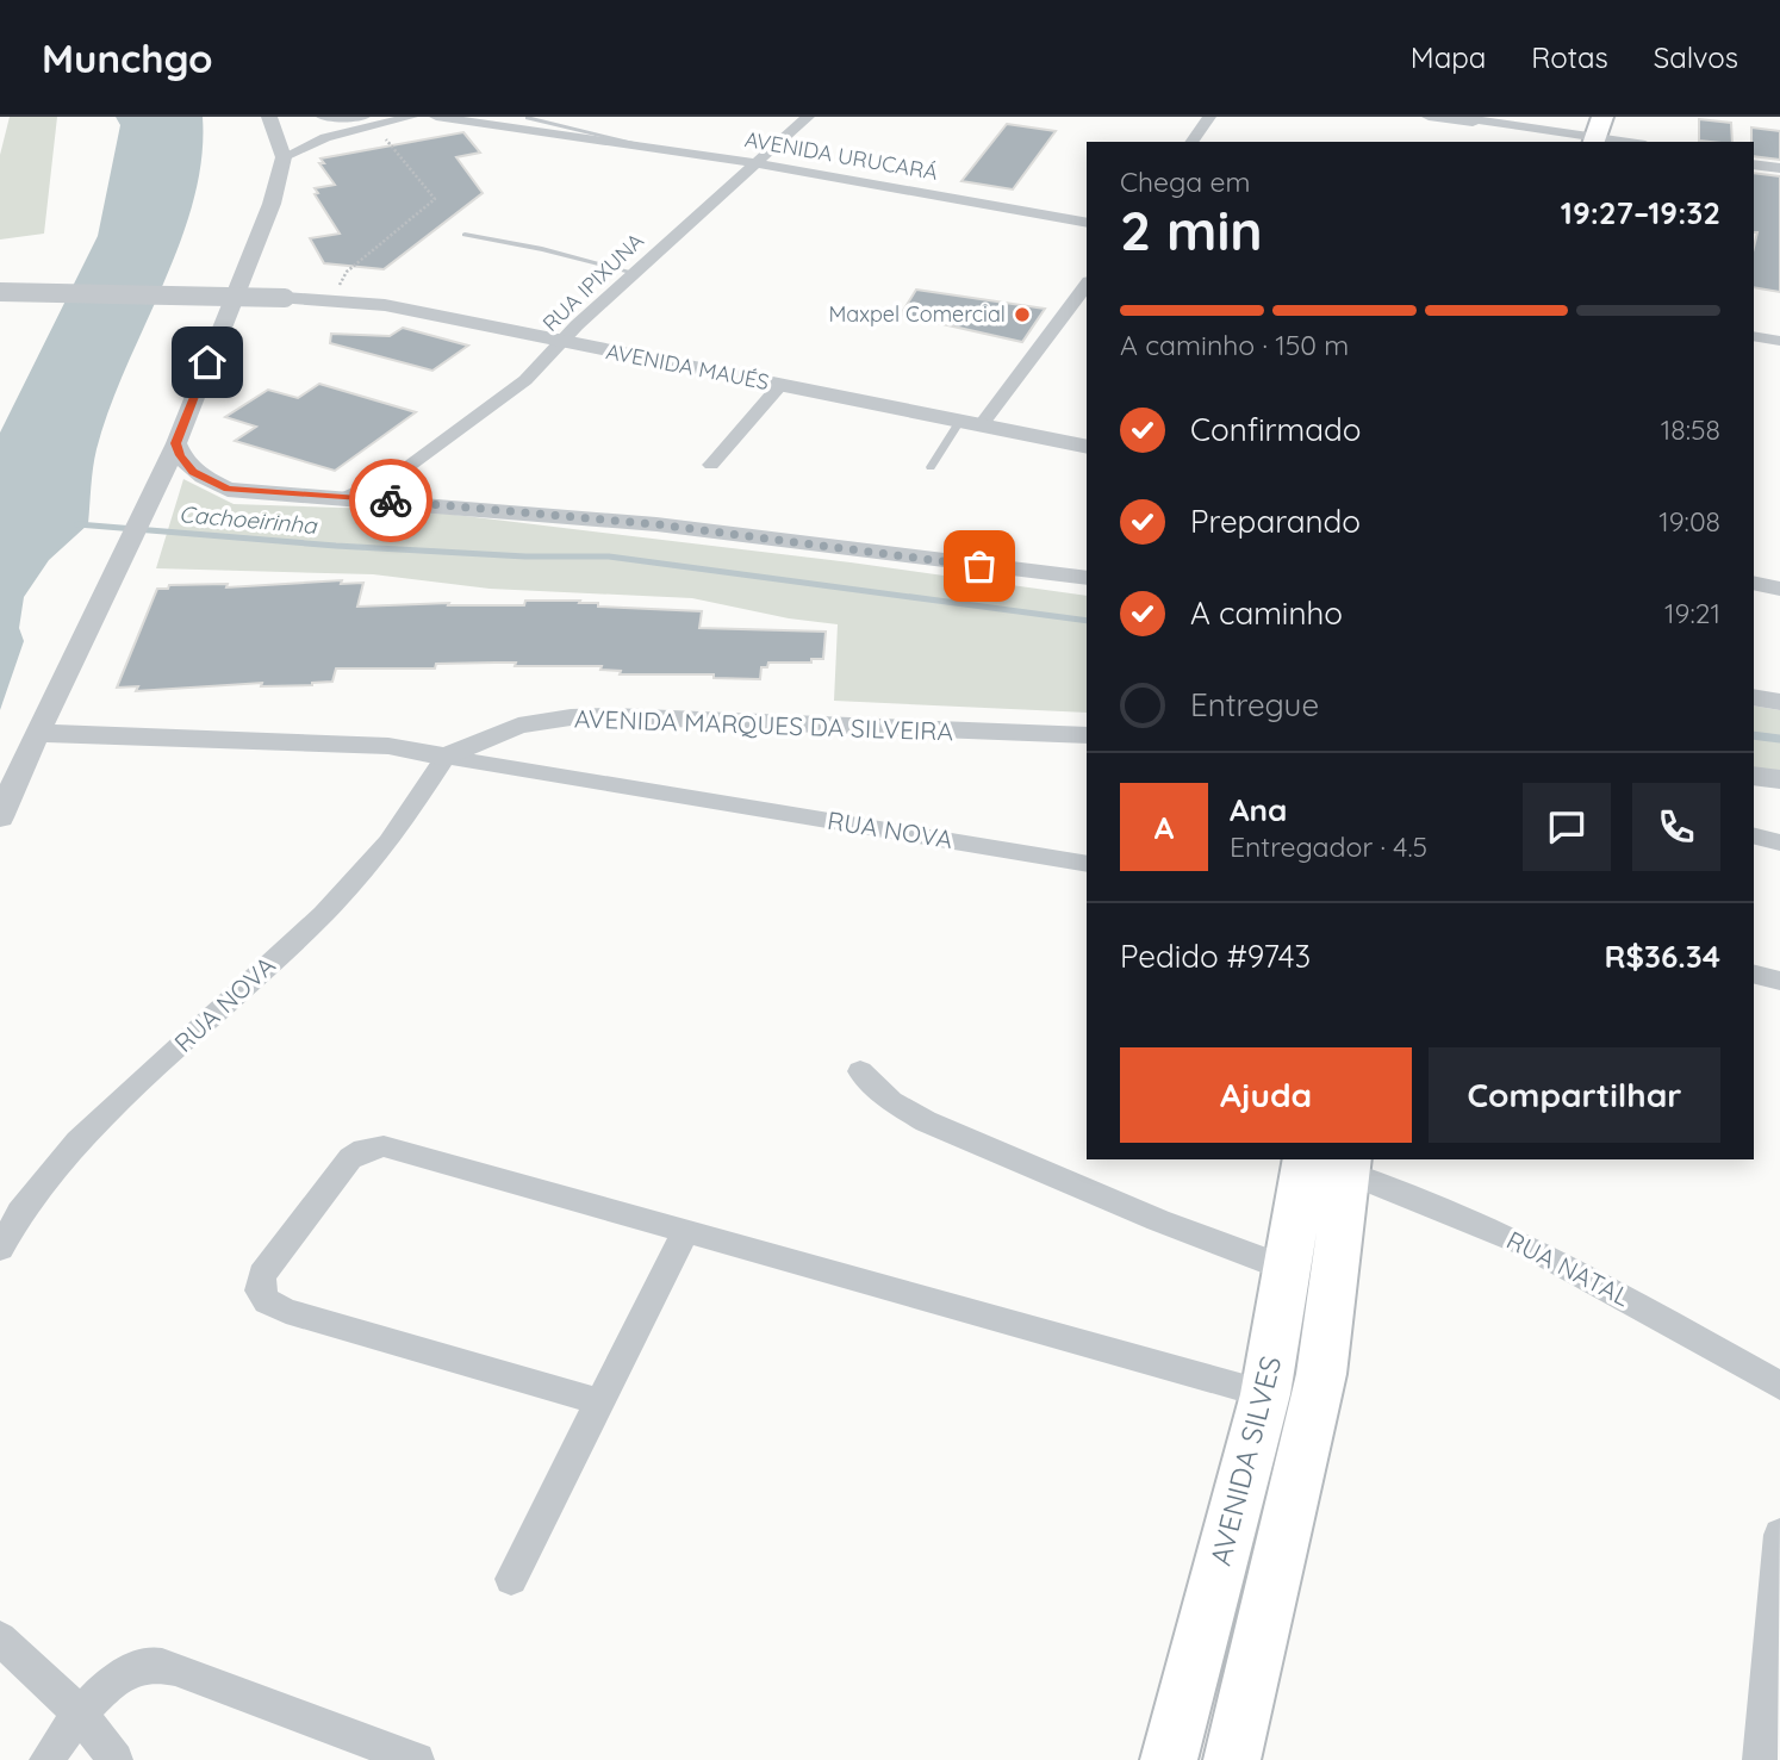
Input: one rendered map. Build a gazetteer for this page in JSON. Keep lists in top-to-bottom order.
{
  "streets": {
    "main road": ["AVENIDA SILVES"],
    "street": [
      "AVENIDA URUCARÁ",
      "RUA IPIXUNA",
      "AVENIDA MAUÉS",
      "AVENIDA MARQUES DA SILVEIRA",
      "RUA NOVA",
      "RUA NATAL"
    ]
  },
  "crossings": [
    ["AVENIDA URUCARÁ", "RUA IPIXUNA"],
    ["RUA IPIXUNA", "AVENIDA MAUÉS"],
    ["AVENIDA MARQUES DA SILVEIRA", "RUA NOVA"],
    ["RUA NATAL", "AVENIDA SILVES"]
  ],
  "water": ["Cachoeirinha"],
  "places": ["Maxpel Comercial"],
  "page": {
    "header": "Munchgo",
    "nav": ["Mapa", "Rotas", "Salvos"],
    "heading": ["2 min", "Chega em", "19:27–19:32"],
    "panel": [
      "Ana",
      "Entregador · 4.5",
      "Pedido #9743",
      "R$36.34"
    ],
    "bar": "A caminho · 150 m",
    "list": [
      ["Confirmado", "18:58"],
      ["Preparando", "19:08"],
      ["A caminho", "19:21"],
      "Entregue"
    ],
    "round": "A",
    "buttons": ["Ajuda", "Compartilhar"]
  }
}
